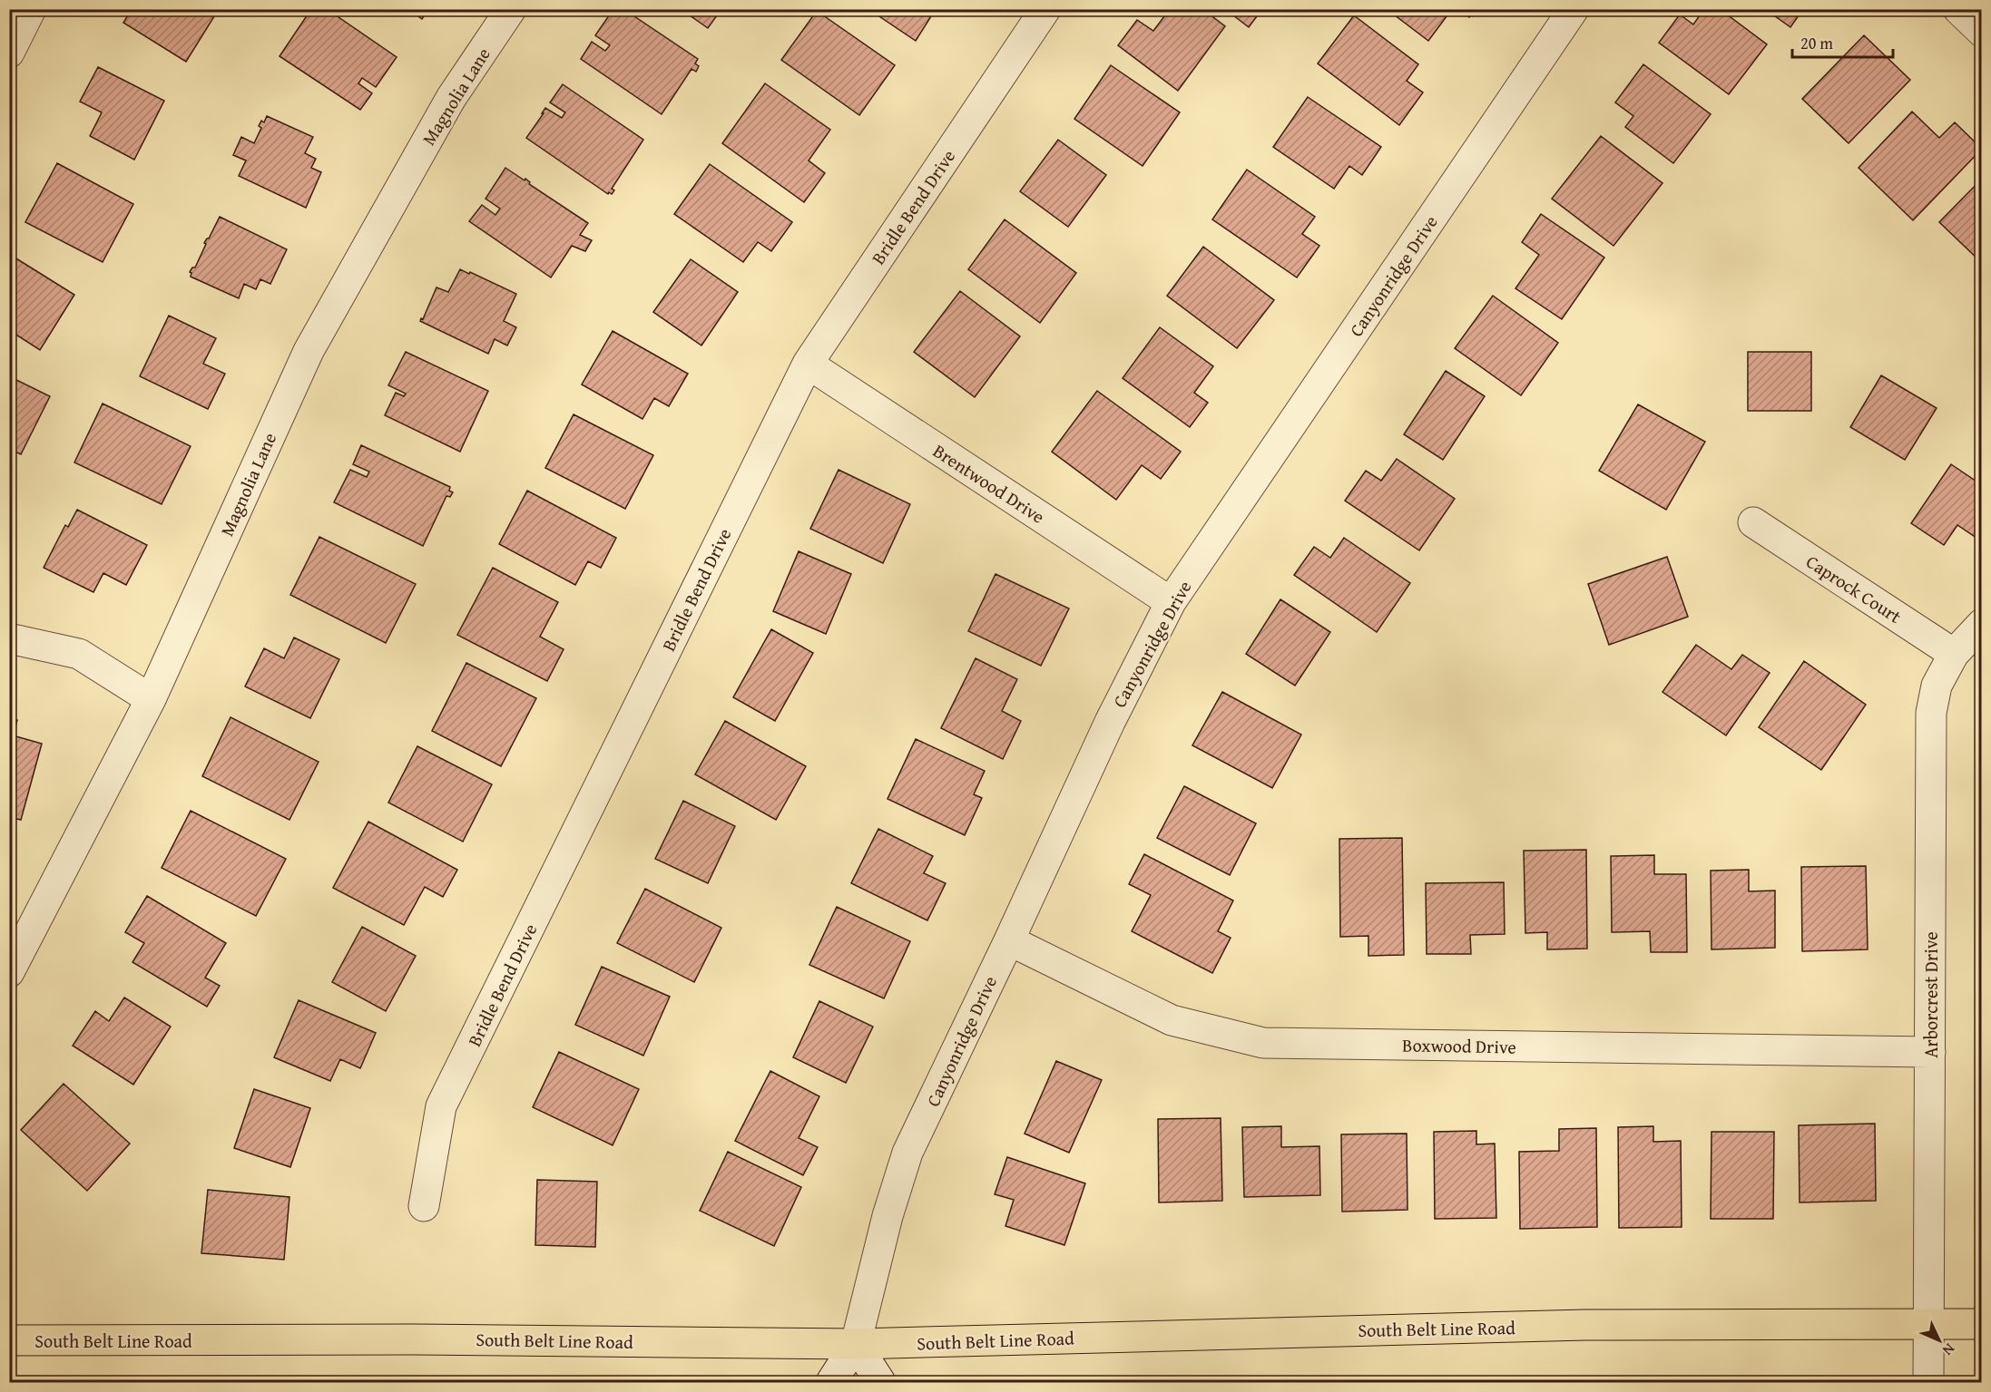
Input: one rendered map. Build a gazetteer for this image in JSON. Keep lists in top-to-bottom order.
{
  "streets": {
    "main road": ["South Belt Line Road"],
    "street": [
      "Magnolia Lane",
      "Bridle Bend Drive",
      "Canyonridge Drive",
      "Brentwood Drive",
      "Caprock Court",
      "Arborcrest Drive",
      "Boxwood Drive"
    ]
  },
  "crossings": [
    ["Bridle Bend Drive", "Brentwood Drive"],
    ["Canyonridge Drive", "Brentwood Drive"],
    ["Canyonridge Drive", "Boxwood Drive"],
    ["Canyonridge Drive", "South Belt Line Road"],
    ["Caprock Court", "Arborcrest Drive"],
    ["Arborcrest Drive", "Boxwood Drive"],
    ["Arborcrest Drive", "South Belt Line Road"]
  ],
  "scale_bar": "20 m",
  "north": "bottom right"
}
